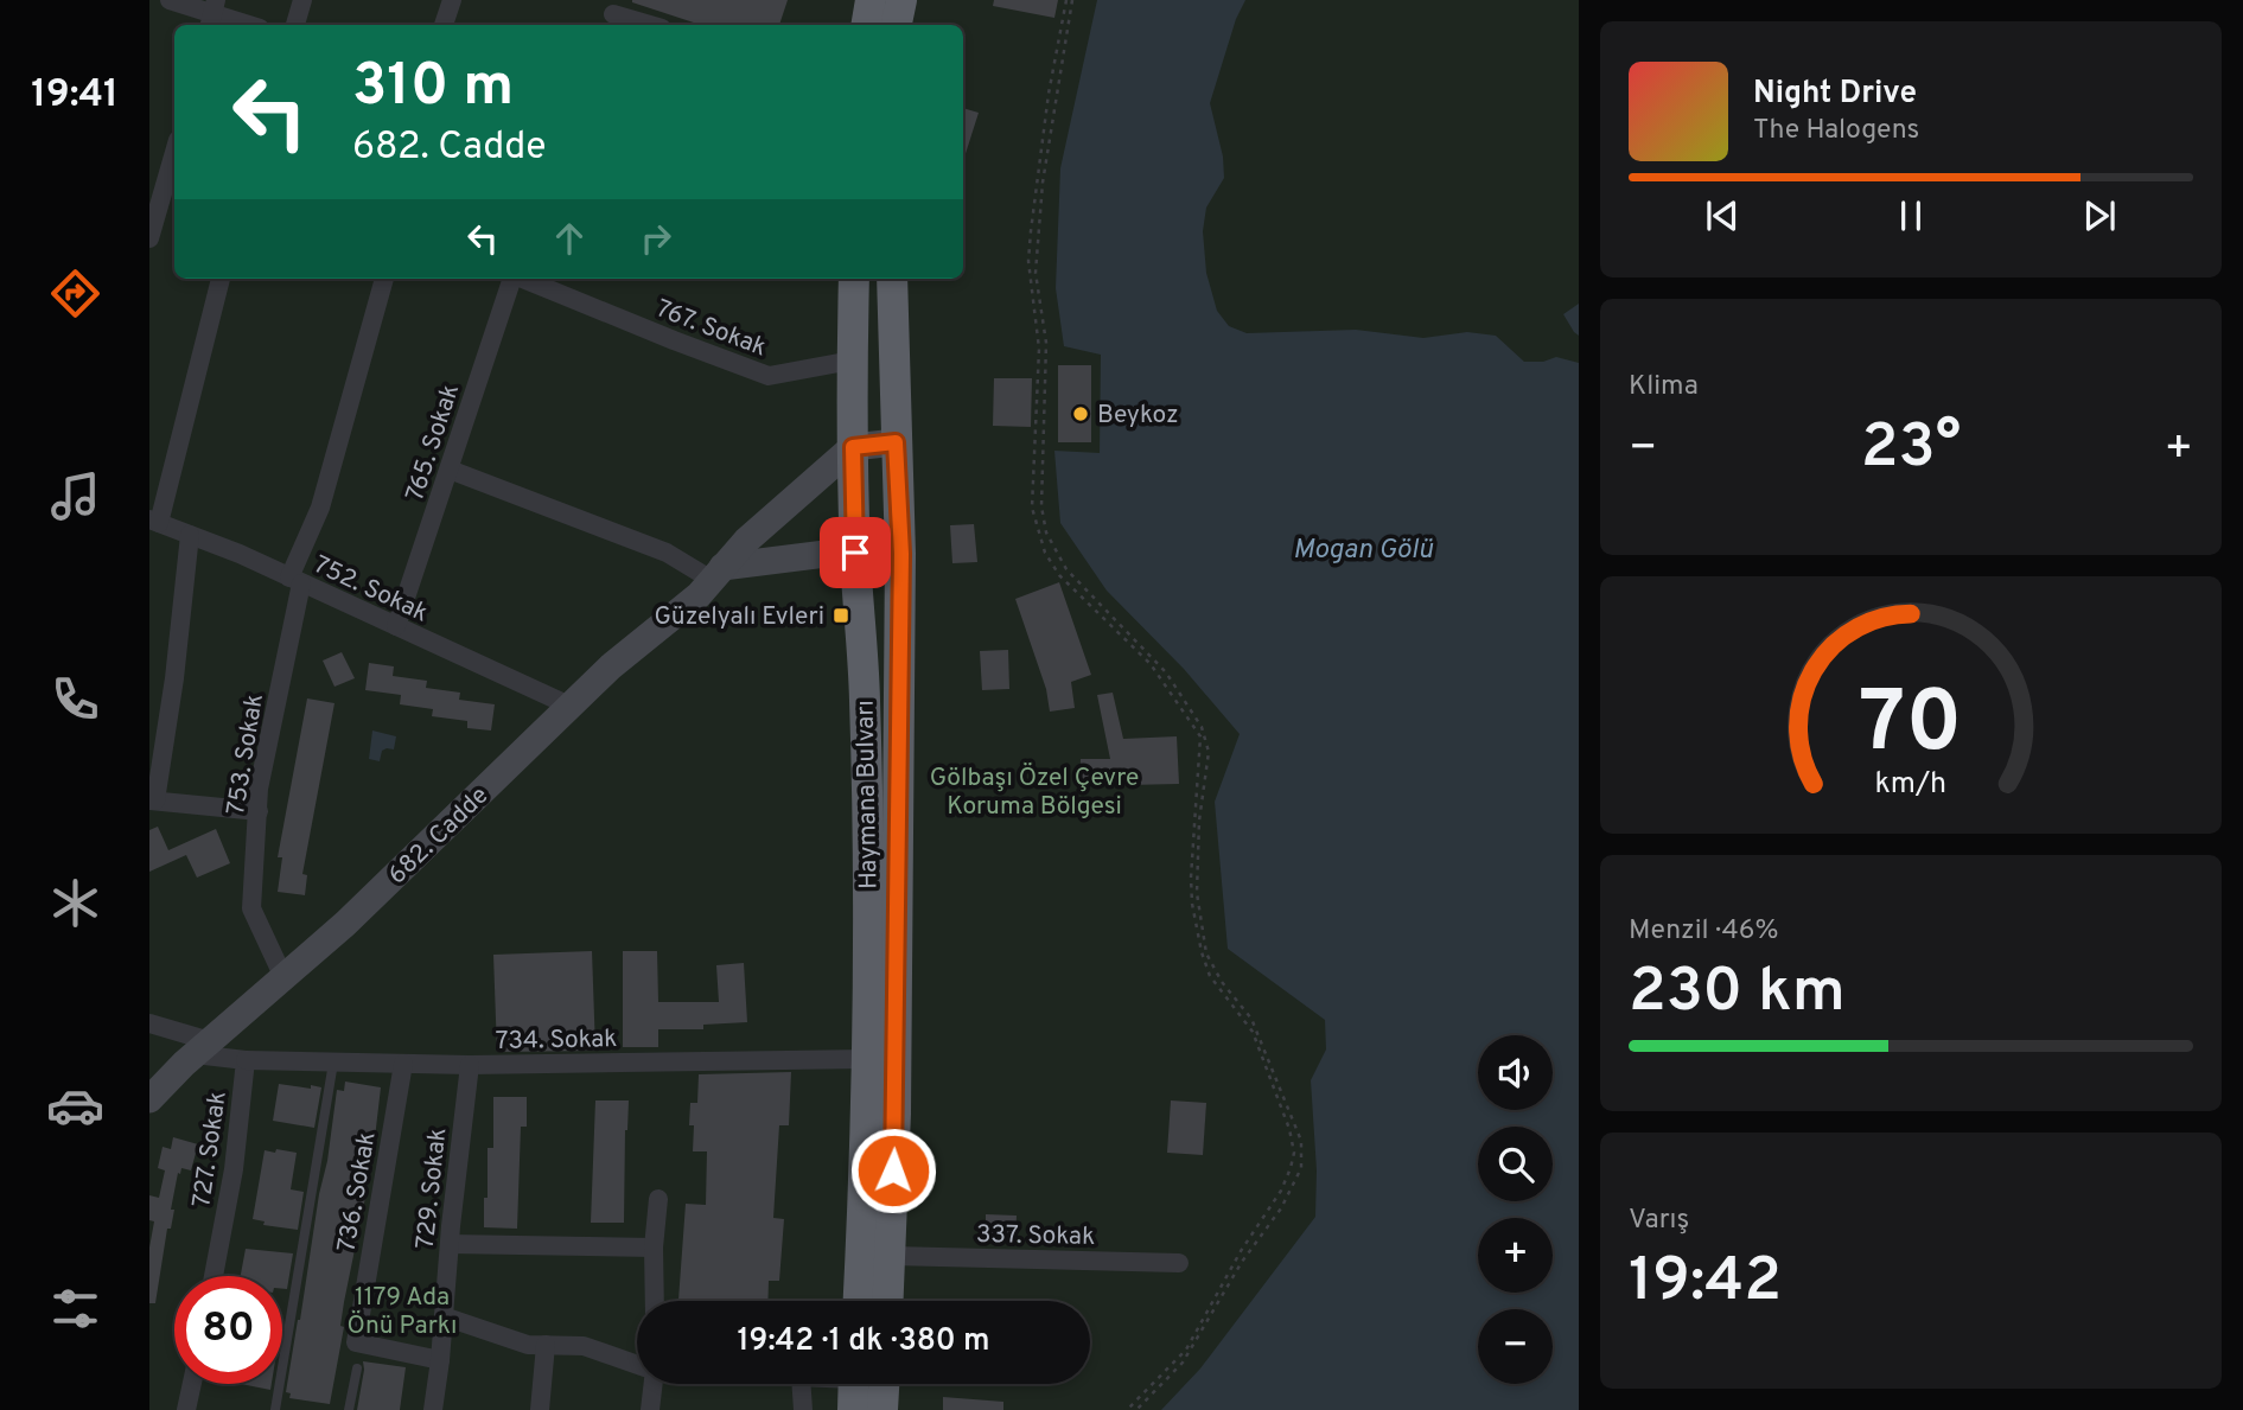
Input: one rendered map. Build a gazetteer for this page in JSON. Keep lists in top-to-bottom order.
{
  "streets": {
    "highway": ["Haymana Bulvarı"],
    "main road": ["682. Cadde"],
    "street": [
      "767. Sokak",
      "765. Sokak",
      "752. Sokak",
      "753. Sokak",
      "734. Sokak",
      "727. Sokak",
      "729. Sokak",
      "736. Sokak",
      "337. Sokak"
    ]
  },
  "crossings": [
    ["767. Sokak", "Haymana Bulvarı"],
    ["765. Sokak", "752. Sokak"],
    ["752. Sokak", "753. Sokak"],
    ["752. Sokak", "682. Cadde"],
    ["753. Sokak", "682. Cadde"],
    ["Haymana Bulvarı", "682. Cadde"],
    ["Haymana Bulvarı", "734. Sokak"],
    ["Haymana Bulvarı", "337. Sokak"],
    ["682. Cadde", "727. Sokak"],
    ["734. Sokak", "727. Sokak"],
    ["734. Sokak", "729. Sokak"],
    ["734. Sokak", "736. Sokak"],
    ["729. Sokak", "736. Sokak"]
  ],
  "water": ["Mogan Gölü"],
  "parks": ["Gölbaşı Özel Çevre Koruma Bölgesi", "1179 Ada Önü Parkı"],
  "places": {
    "other": ["Beykoz"],
    "transit": ["Güzelyalı Evleri"]
  },
  "page": {
    "tabs": "19:41",
    "turn": ["310 m", "682. Cadde"],
    "song": ["Night Drive", "The Halogens"],
    "tile": [
      "Klima",
      ["Menzil · 46%", "230 km"],
      ["Varış", "19:42"]
    ],
    "heat": ["−", "23°", "+"],
    "map_buttons": ["+", "−"],
    "limit": "80",
    "trip": "19:42 · 1 dk · 380 m",
    "gauge": ["70", "km/h"]
  }
}
